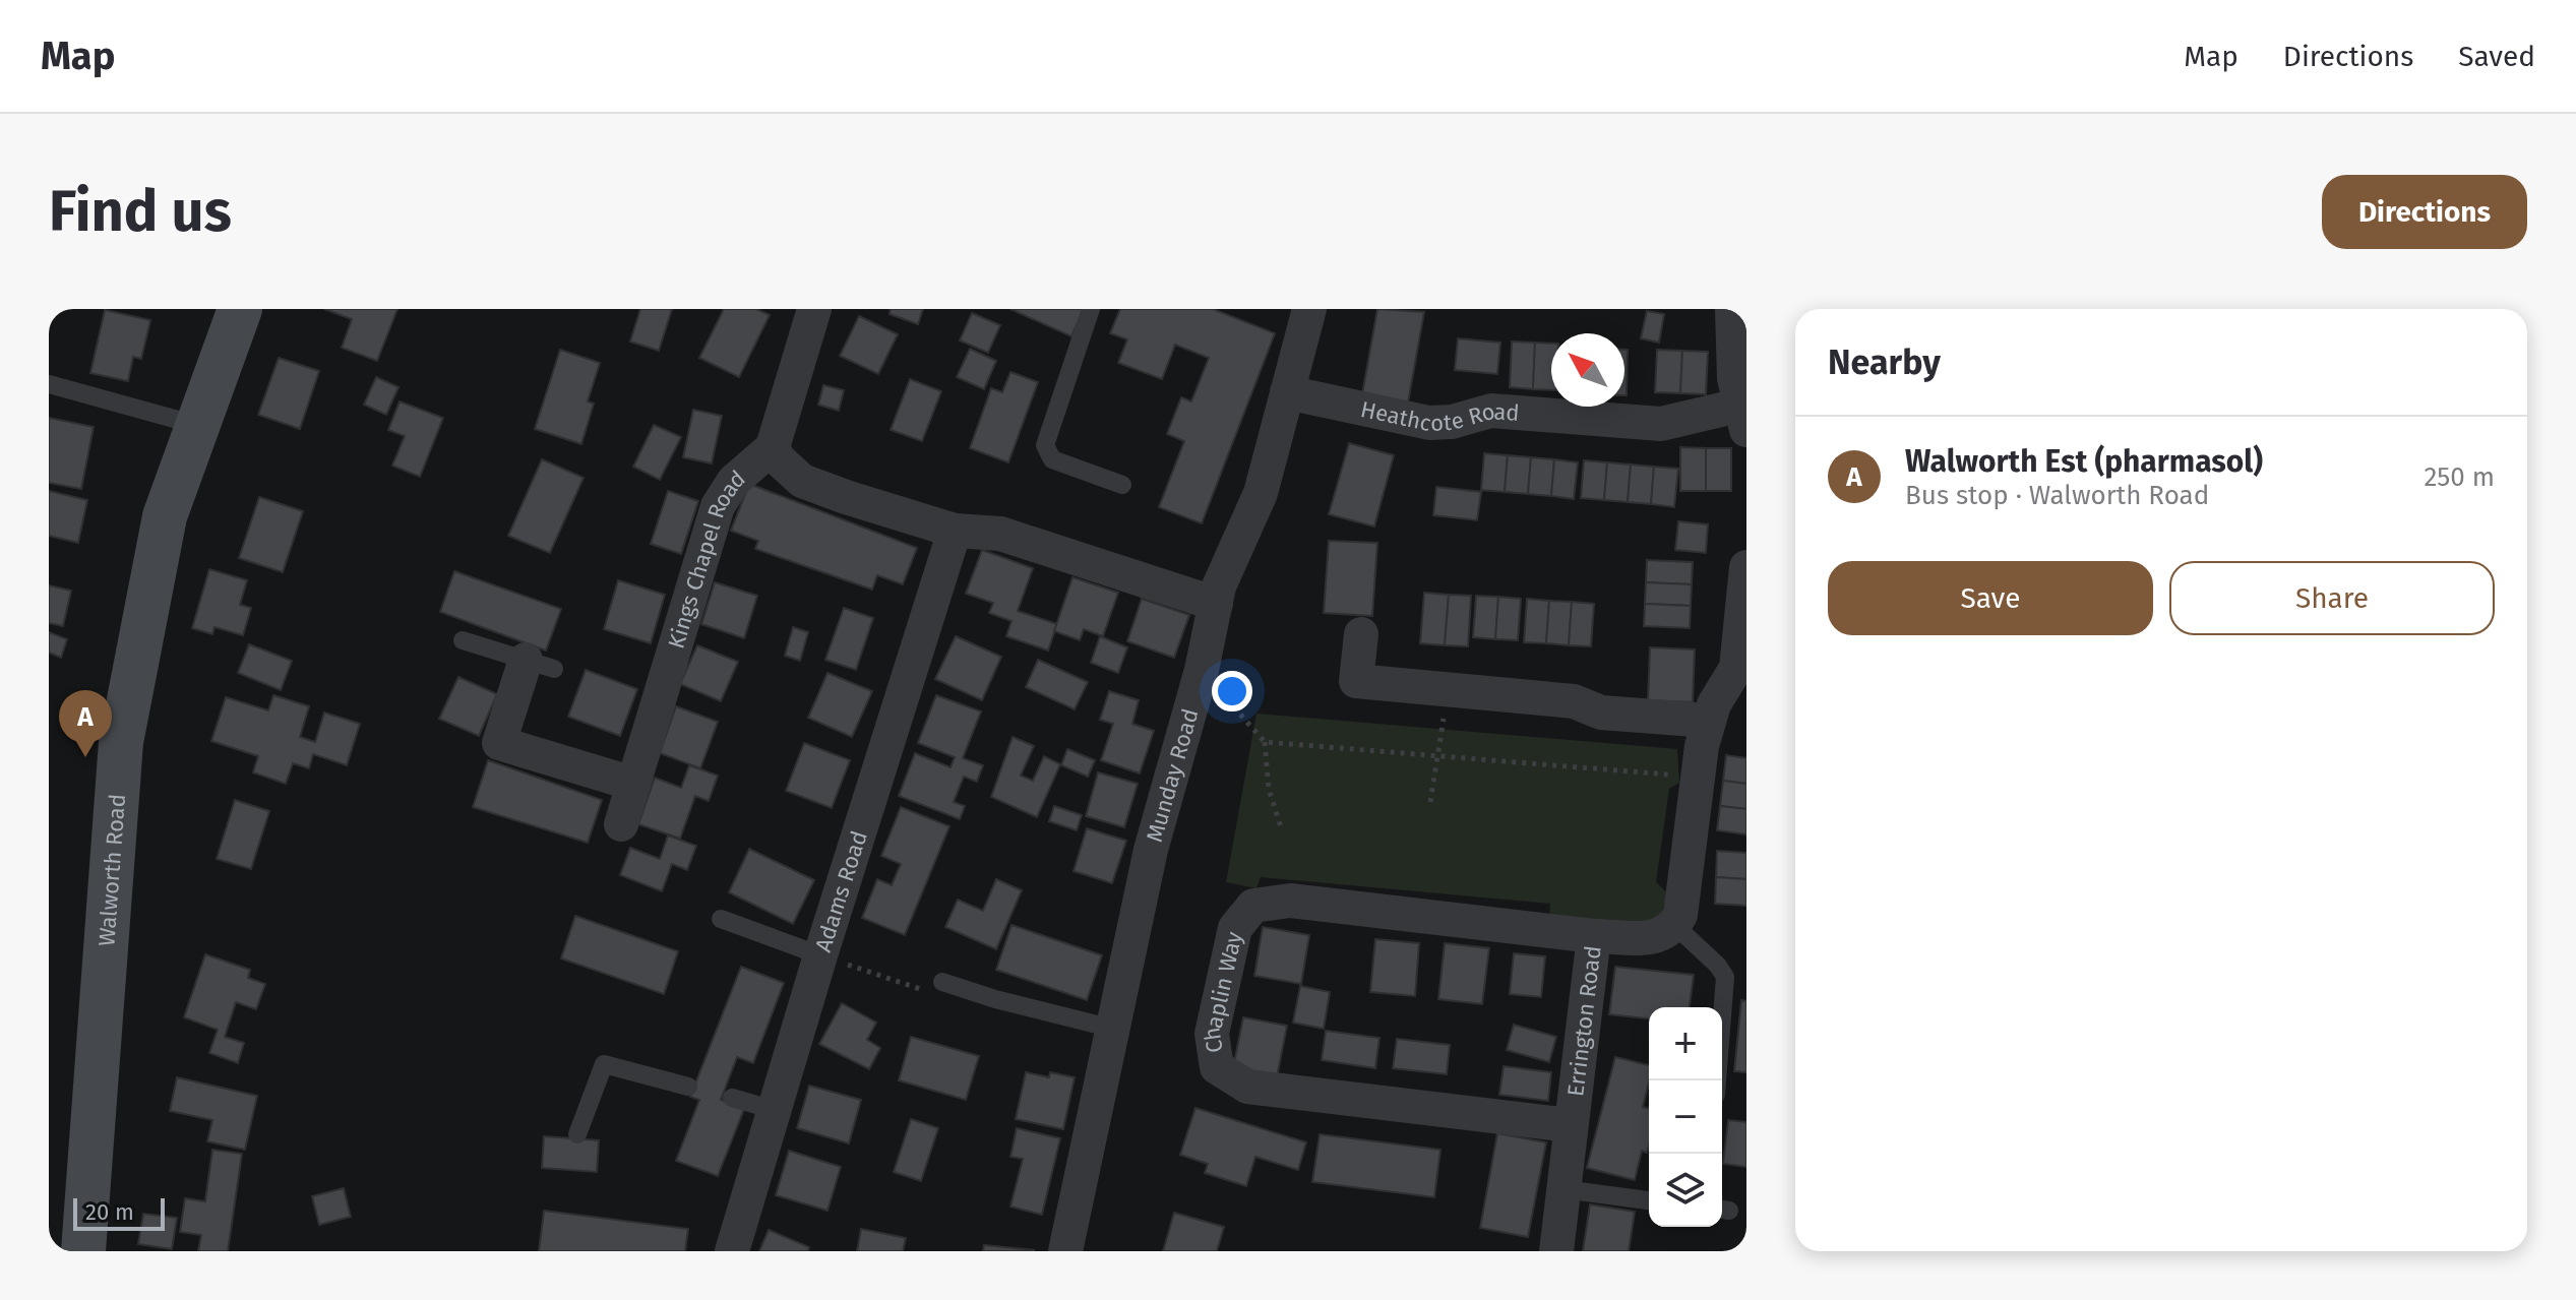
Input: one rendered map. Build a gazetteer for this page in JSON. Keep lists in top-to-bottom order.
{
  "streets": {
    "street": [
      "Heathcote Road",
      "Kings Chapel Road",
      "Munday Road",
      "Walworth Road",
      "Adams Road",
      "Chaplin Way",
      "Errington Road"
    ]
  },
  "crossings": [
    ["Heathcote Road", "Munday Road"],
    ["Chaplin Way", "Errington Road"]
  ],
  "scale_bar": "20 m",
  "north": "top left",
  "page": {
    "header": "Map",
    "nav": ["Map", "Directions", "Saved"],
    "buttons": [
      "Directions",
      ["Save", "Share"]
    ],
    "title": "Find us",
    "heading": "Nearby",
    "list": [
      {
        "mark": "A",
        "name": "Walworth Est (pharmasol)",
        "note": "Bus stop · Walworth Road",
        "value": "250 m"
      }
    ],
    "pins": "A",
    "map_buttons": ["+", "−"],
    "scale": "20 m"
  }
}
